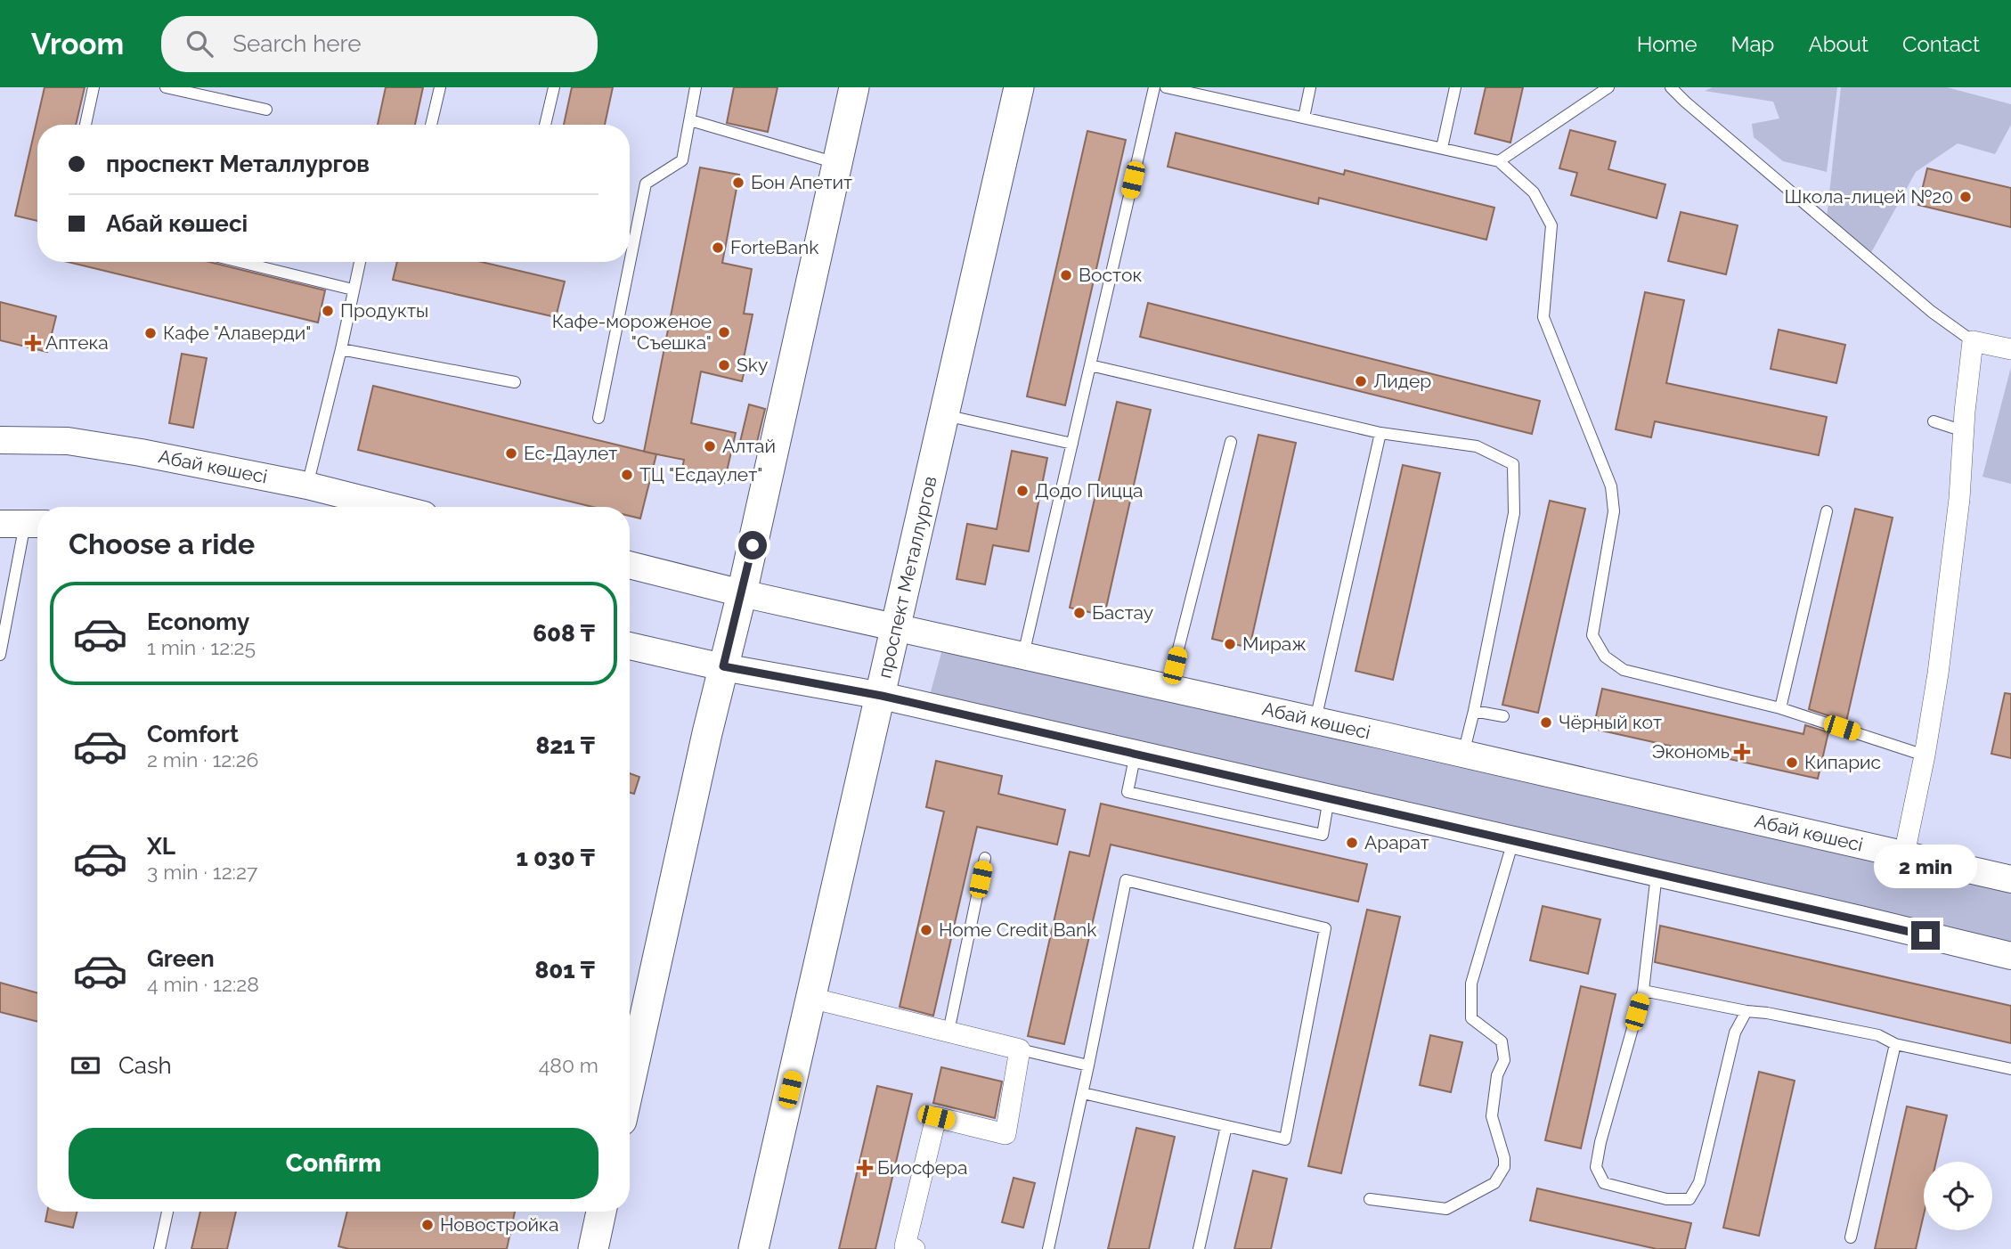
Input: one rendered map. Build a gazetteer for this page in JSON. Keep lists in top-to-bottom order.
{
  "streets": {
    "main road": ["проспект Металлургов"],
    "street": ["Абай көшесі"]
  },
  "crossings": [
    ["Абай көшесі", "проспект Металлургов"]
  ],
  "places": {
    "other": [
      "Бон Апетит",
      "Школа-лицей №20",
      "ForteBank",
      "Восток",
      "Продукты",
      "Кафе-мороженое \"Cъешка\"",
      "Кафе \"Алаверди\"",
      "Sky",
      "Лидер",
      "Алтай",
      "Ес-Даулет",
      "ТЦ \"Есдаулет\"",
      "Додо Пицца",
      "Бастау",
      "Мираж",
      "Чёрный кот",
      "Кипарис",
      "Арарат",
      "Home Credit Bank",
      "Новостройка"
    ],
    "health": ["Аптека", "Экономь", "Биосфера"]
  },
  "page": {
    "header": "Vroom",
    "search": "Search here",
    "nav": [
      "Home",
      "Map",
      "About",
      "Contact"
    ],
    "banner": ["проспект Металлургов", "Абай көшесі"],
    "heading": "Choose a ride",
    "list": [
      {
        "name": "Economy",
        "note": "1 min · 12:25",
        "value": "608 ₸"
      },
      {
        "name": "Comfort",
        "note": "2 min · 12:26",
        "value": "821 ₸"
      },
      {
        "name": "XL",
        "note": "3 min · 12:27",
        "value": "1 030 ₸"
      },
      {
        "name": "Green",
        "note": "4 min · 12:28",
        "value": "801 ₸"
      }
    ],
    "bubble": "2 min",
    "pay": ["Cash", "480 m"],
    "buttons": "Confirm"
  }
}
